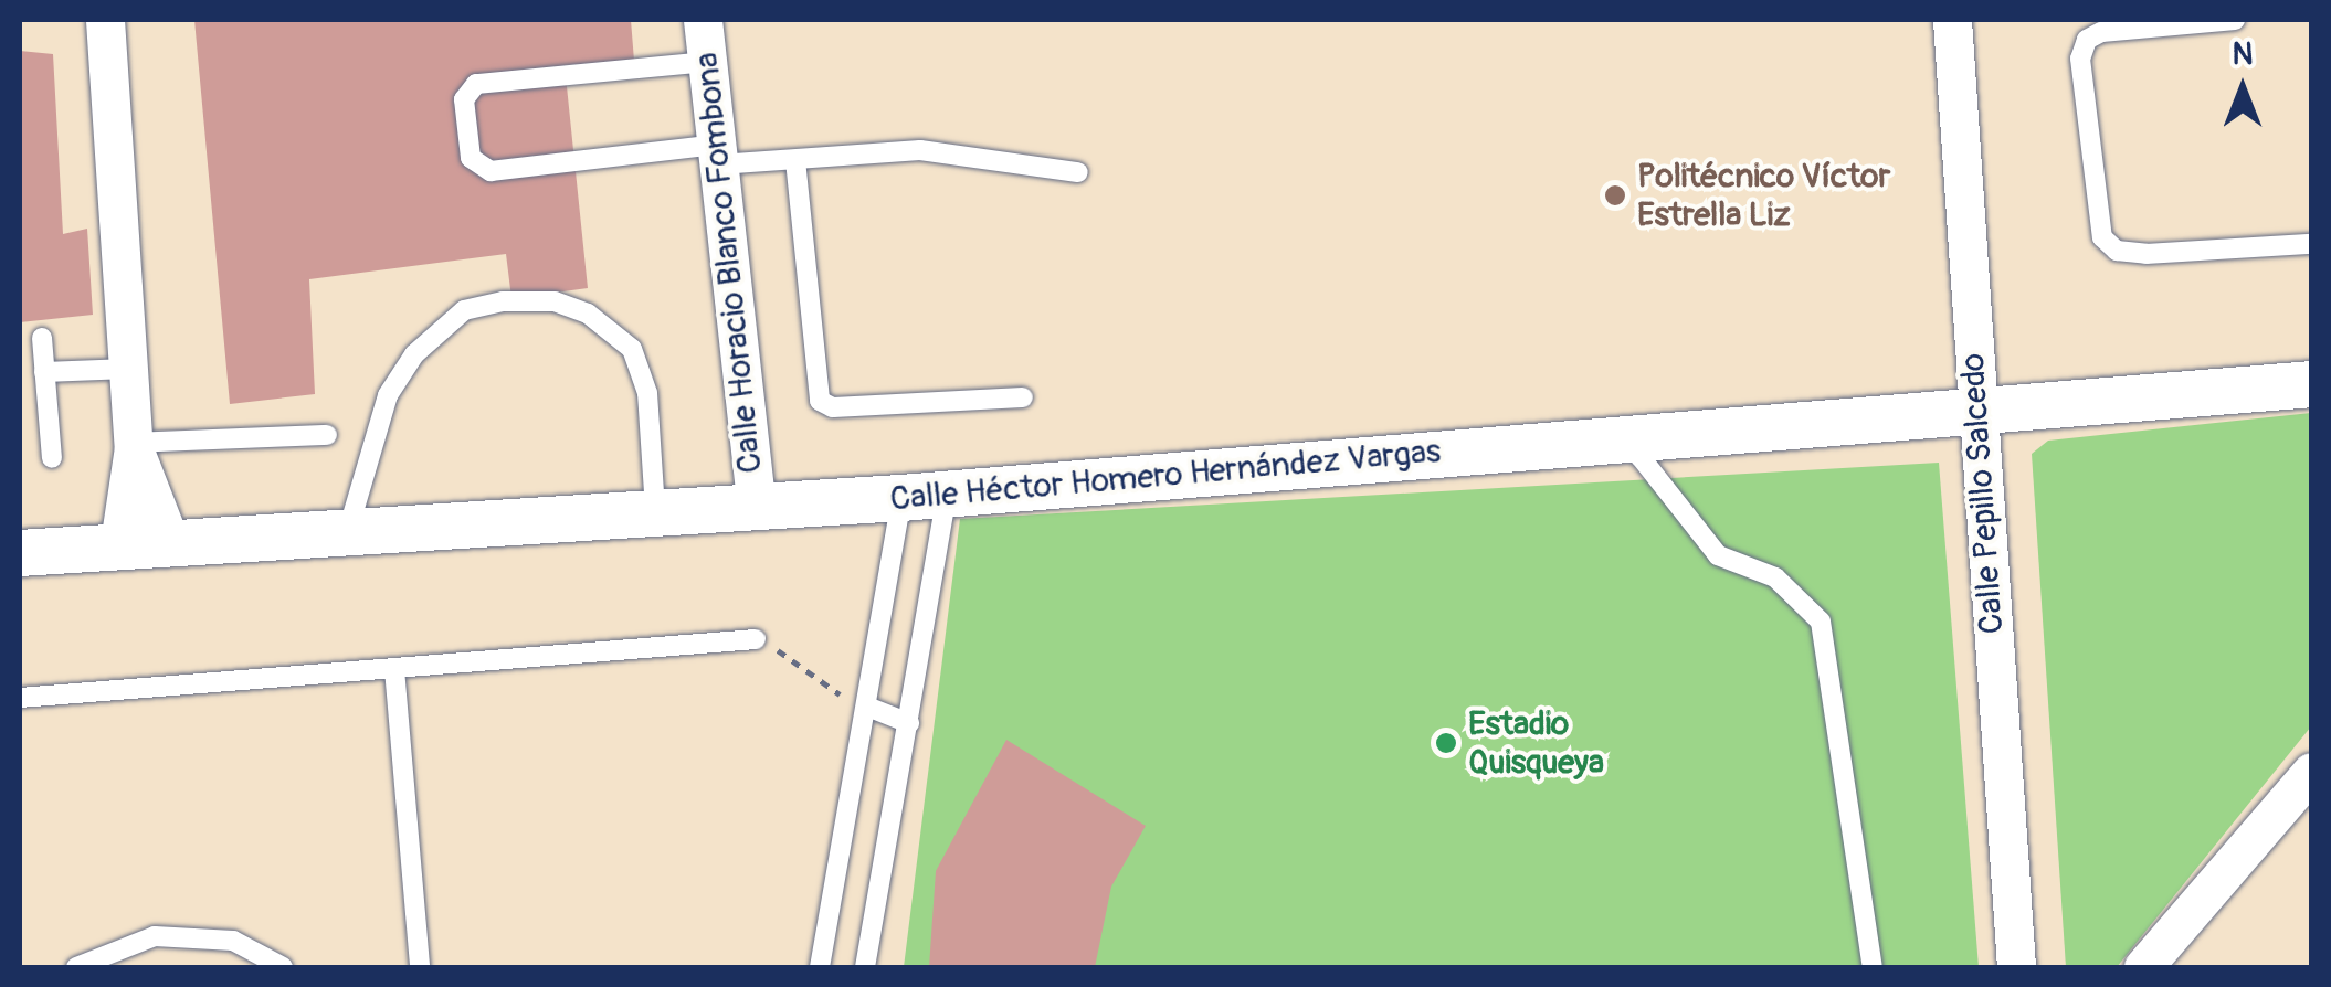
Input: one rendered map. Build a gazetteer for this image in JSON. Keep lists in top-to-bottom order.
{
  "streets": {
    "street": ["Calle Horacio Blanco Fombona", "Calle Héctor Homero Hernández Vargas", "Calle Pepillo Salcedo"]
  },
  "crossings": [
    ["Calle Horacio Blanco Fombona", "Calle Héctor Homero Hernández Vargas"],
    ["Calle Héctor Homero Hernández Vargas", "Calle Pepillo Salcedo"]
  ],
  "places": ["Politécnico Víctor Estrella Liz", "Estadio Quisqueya"],
  "north": "top"
}
